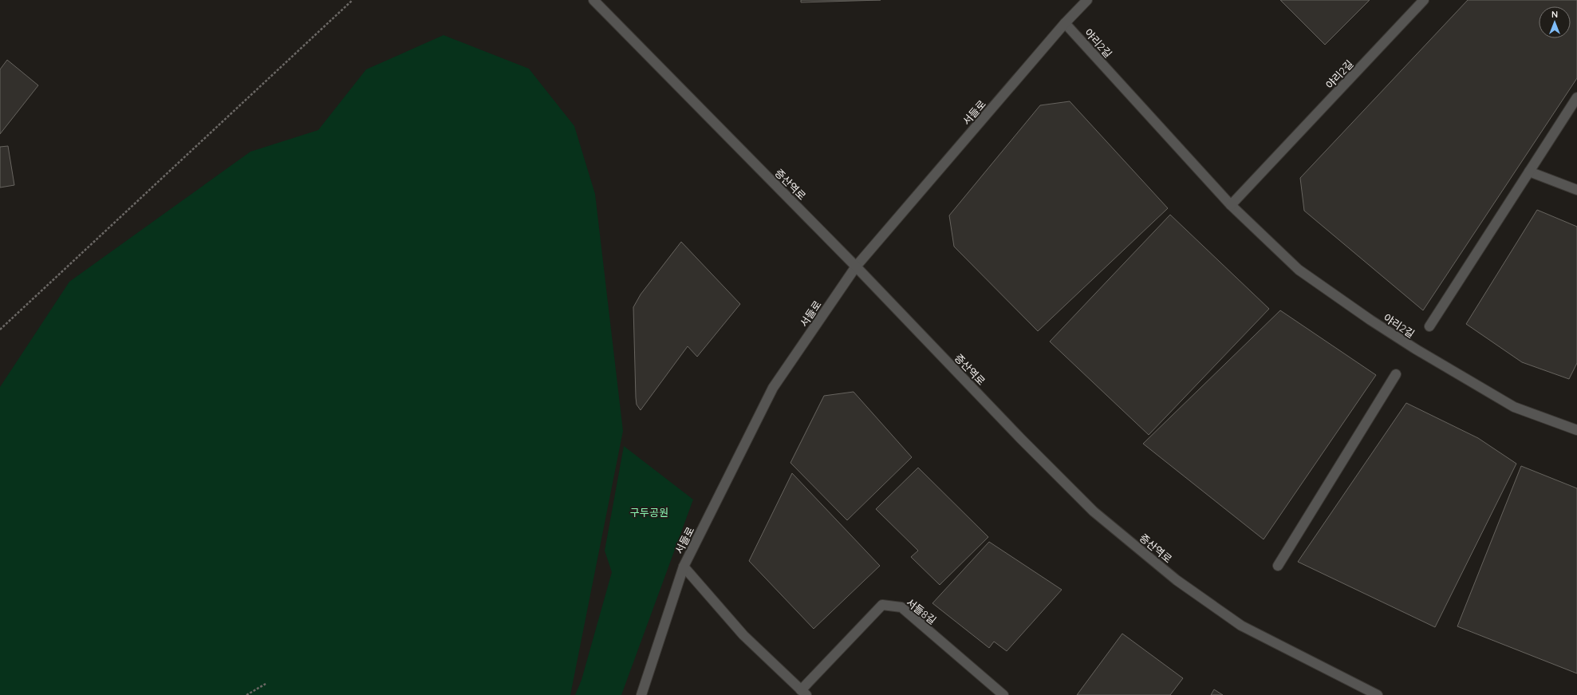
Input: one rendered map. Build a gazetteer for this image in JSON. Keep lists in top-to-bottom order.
{
  "streets": {
    "street": [
      "야리2길",
      "서들로",
      "증산역로",
      "서들8길"
    ]
  },
  "crossings": [
    ["야리2길", "서들로"],
    ["서들로", "증산역로"],
    ["서들로", "서들8길"]
  ],
  "parks": ["구두공원"],
  "north": "top"
}
